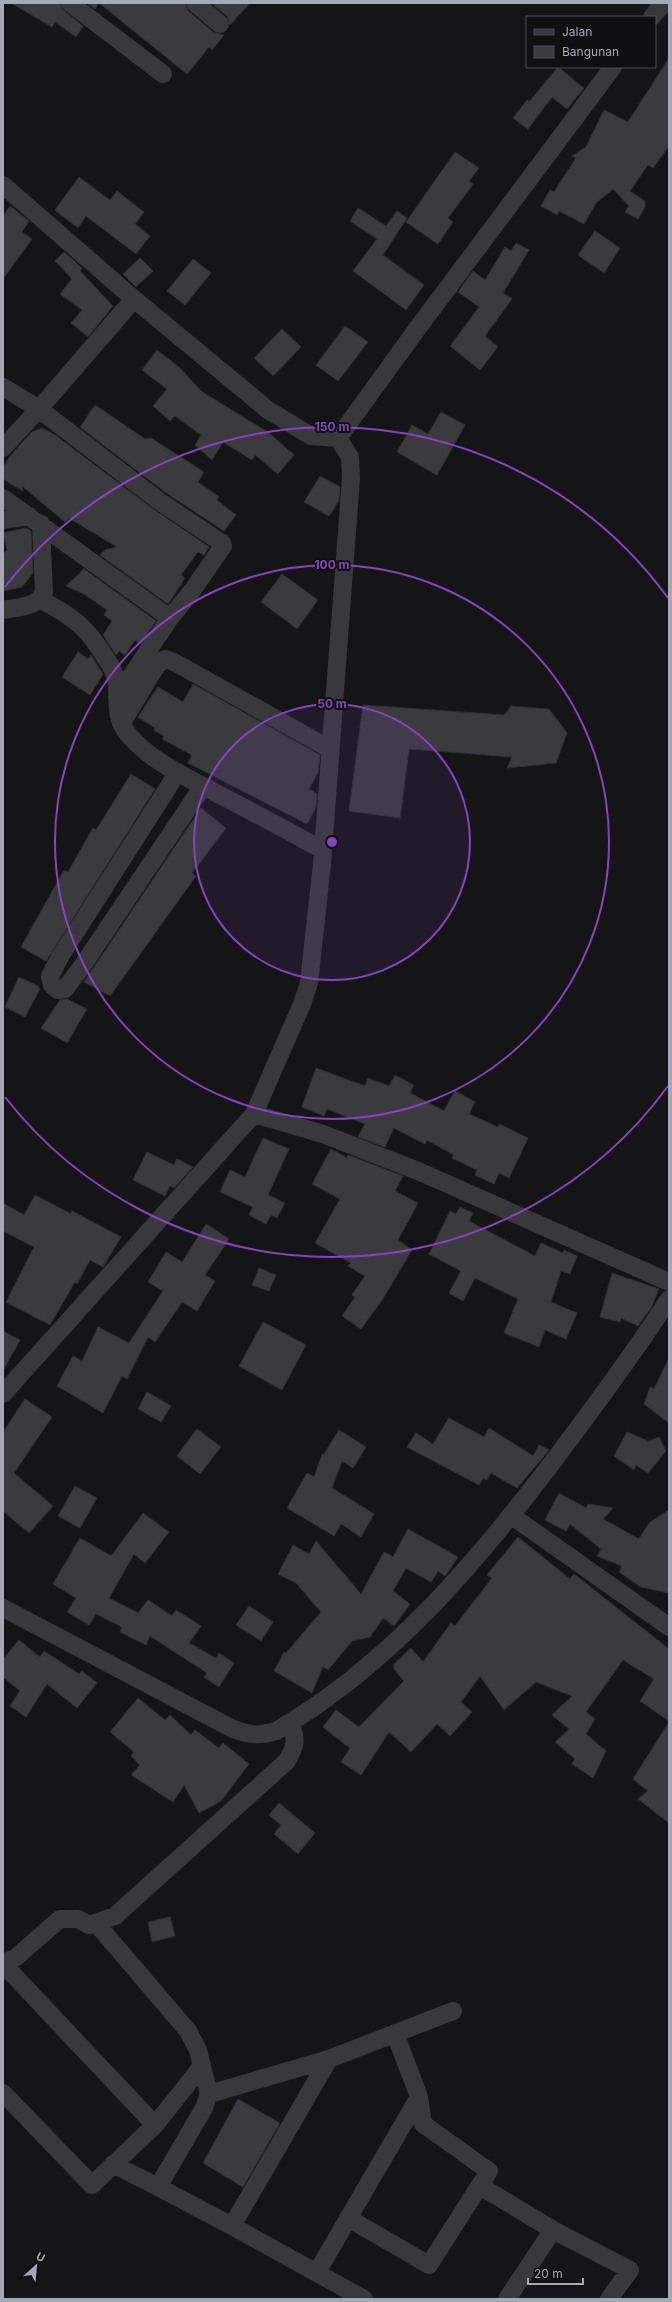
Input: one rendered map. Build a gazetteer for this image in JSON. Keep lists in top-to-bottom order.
{
  "legend": ["Jalan", "Bangunan"],
  "scale_bar": "20 m",
  "north": "top right",
  "rings": ["150 m", "100 m", "50 m"]
}
